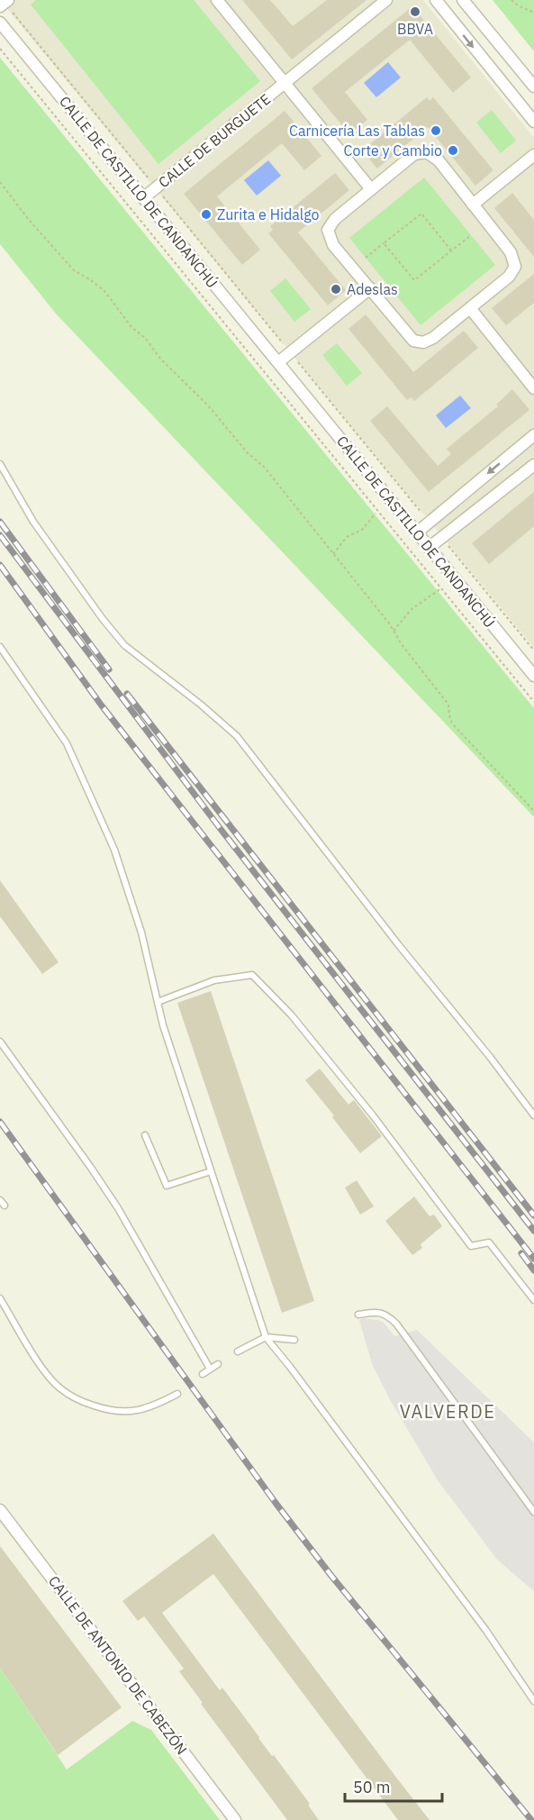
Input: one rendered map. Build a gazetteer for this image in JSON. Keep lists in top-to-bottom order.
{
  "streets": {
    "street": ["CALLE DE BURGUETE", "CALLE DE CASTILLO DE CANDANCHÚ", "CALLE DE ANTONIO DE CABEZÓN"]
  },
  "crossings": [
    ["CALLE DE BURGUETE", "CALLE DE CASTILLO DE CANDANCHÚ"]
  ],
  "districts": ["VALVERDE"],
  "places": [
    "BBVA",
    "Carnicería Las Tablas",
    "Corte y Cambio",
    "Zurita e Hidalgo",
    "Adeslas"
  ],
  "scale_bar": "50 m"
}
